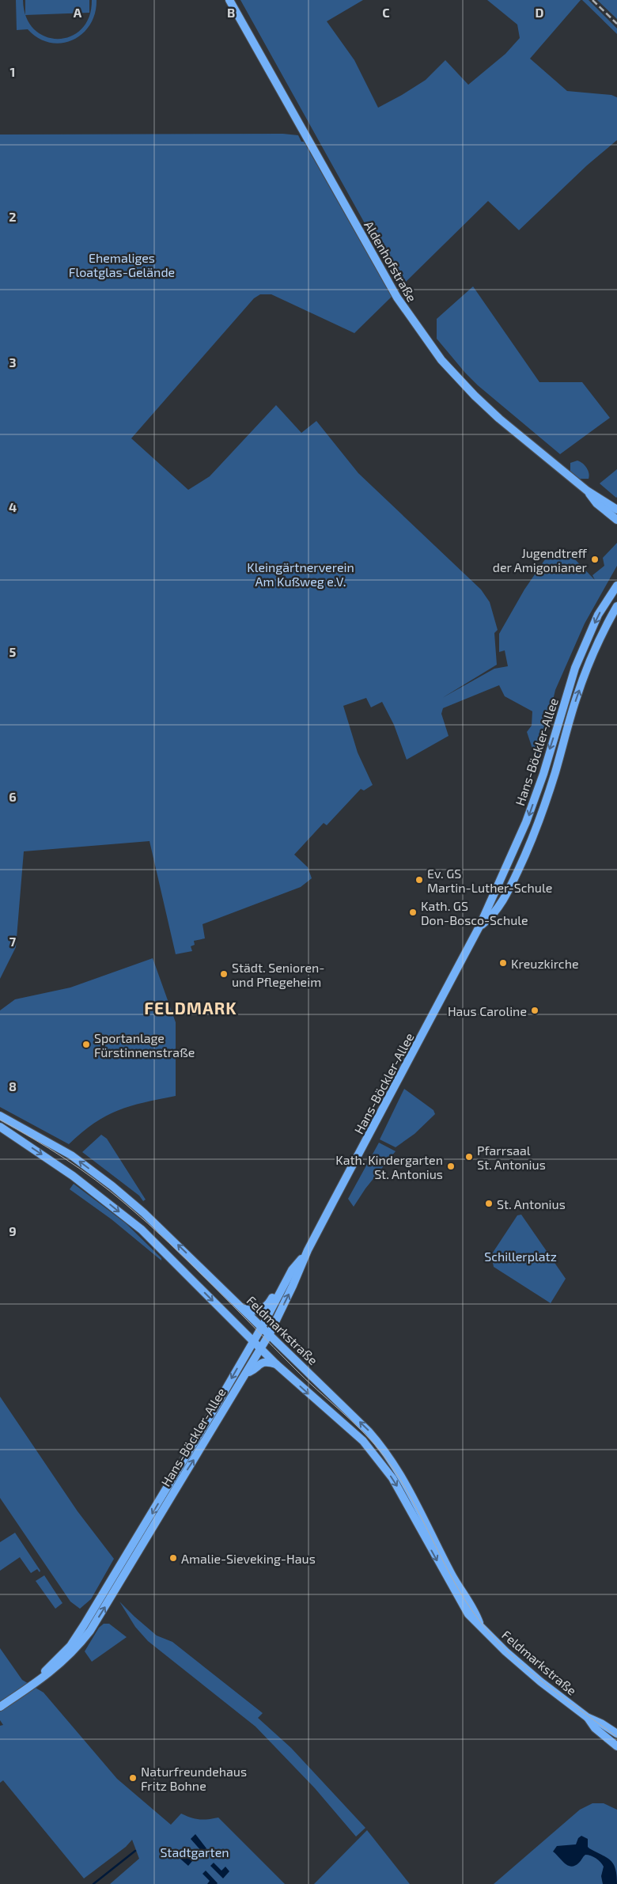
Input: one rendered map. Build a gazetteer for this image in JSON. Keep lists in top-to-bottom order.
{
  "streets": {
    "street": ["Aldenhofstraße", "Hans-Böckler-Allee", "Feldmarkstraße"]
  },
  "crossings": [
    ["Hans-Böckler-Allee", "Feldmarkstraße"]
  ],
  "districts": ["FELDMARK"],
  "parks": [
    "Ehemaliges Floatglas-Gelände",
    "Kleingärtnerverein Am Kußweg e.V.",
    "Schillerplatz",
    "Stadtgarten"
  ],
  "places": [
    "Jugendtreff der Amigonianer",
    "Ev. GS Martin-Luther-Schule",
    "Kath. GS Don-Bosco-Schule",
    "Kreuzkirche",
    "Städt. Senioren- und Pflegeheim",
    "Haus Caroline",
    "Sportanlage Fürstinnenstraße",
    "Pfarrsaal St. Antonius",
    "Kath. Kindergarten St. Antonius",
    "St. Antonius",
    "Amalie-Sieveking-Haus",
    "Naturfreundehaus Fritz Bohne"
  ],
  "grid": {
    "columns": [
      "A",
      "B",
      "C",
      "D"
    ],
    "rows": [
      "1",
      "2",
      "3",
      "4",
      "5",
      "6",
      "7",
      "8",
      "9"
    ]
  }
}
